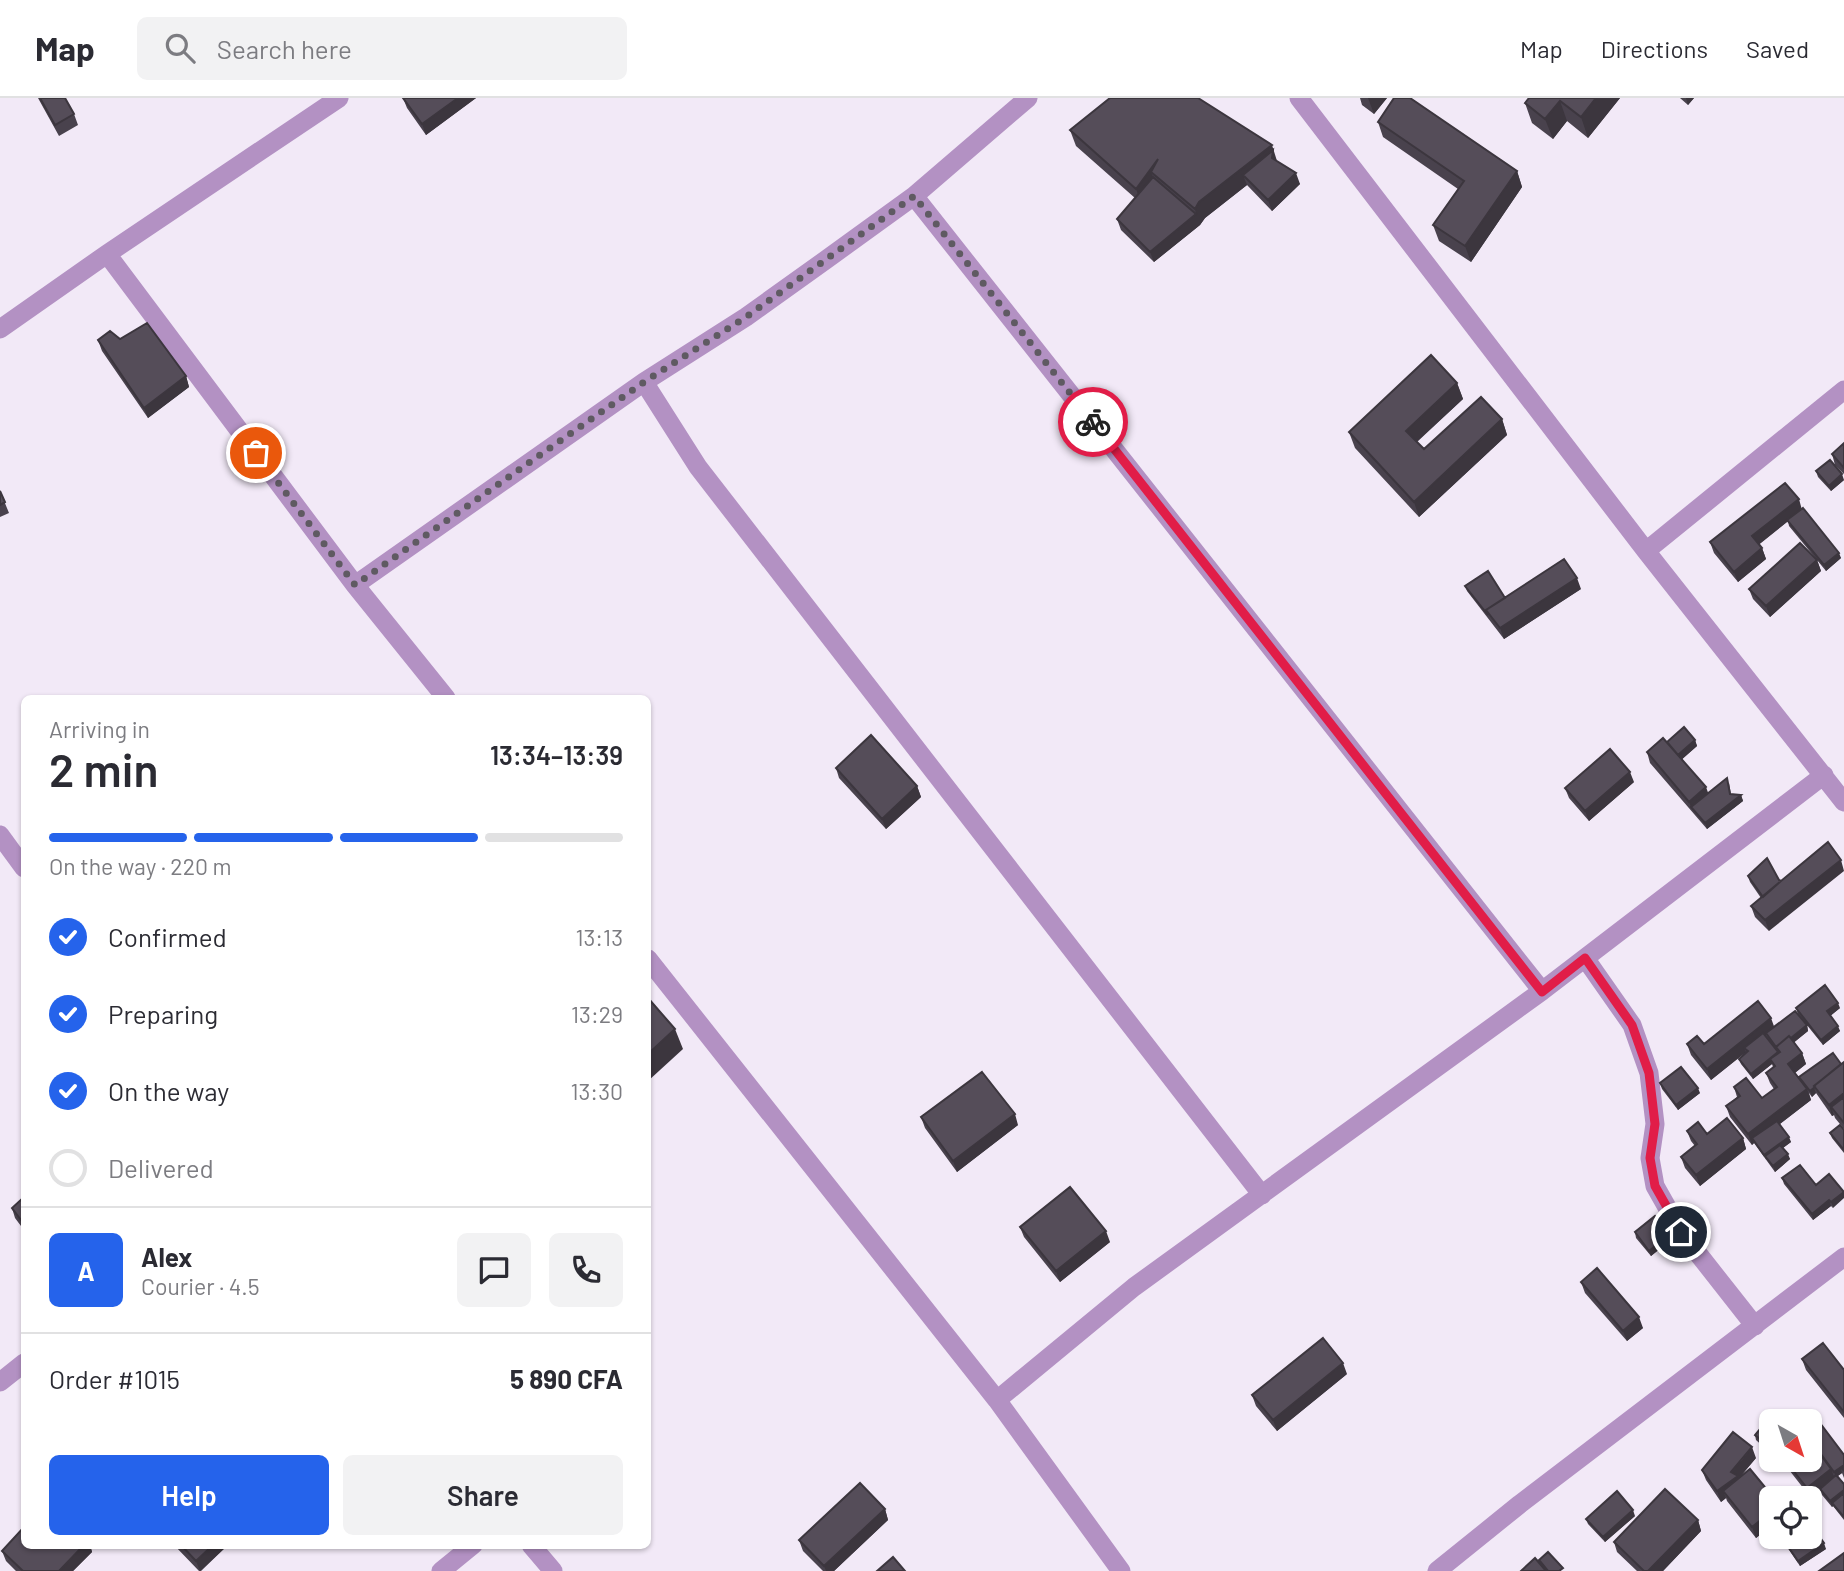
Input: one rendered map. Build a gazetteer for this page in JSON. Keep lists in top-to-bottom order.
{
  "north": "bottom right",
  "page": {
    "header": "Map",
    "search": "Search here",
    "nav": ["Map", "Directions", "Saved"],
    "heading": ["2 min", "Arriving in", "13:34–13:39"],
    "panel": [
      "Alex",
      "Courier · 4.5",
      "Order #1015",
      "5 890 CFA"
    ],
    "bar": "On the way · 220 m",
    "list": [
      ["Confirmed", "13:13"],
      ["Preparing", "13:29"],
      ["On the way", "13:30"],
      "Delivered"
    ],
    "round": "A",
    "buttons": ["Help", "Share"]
  }
}
